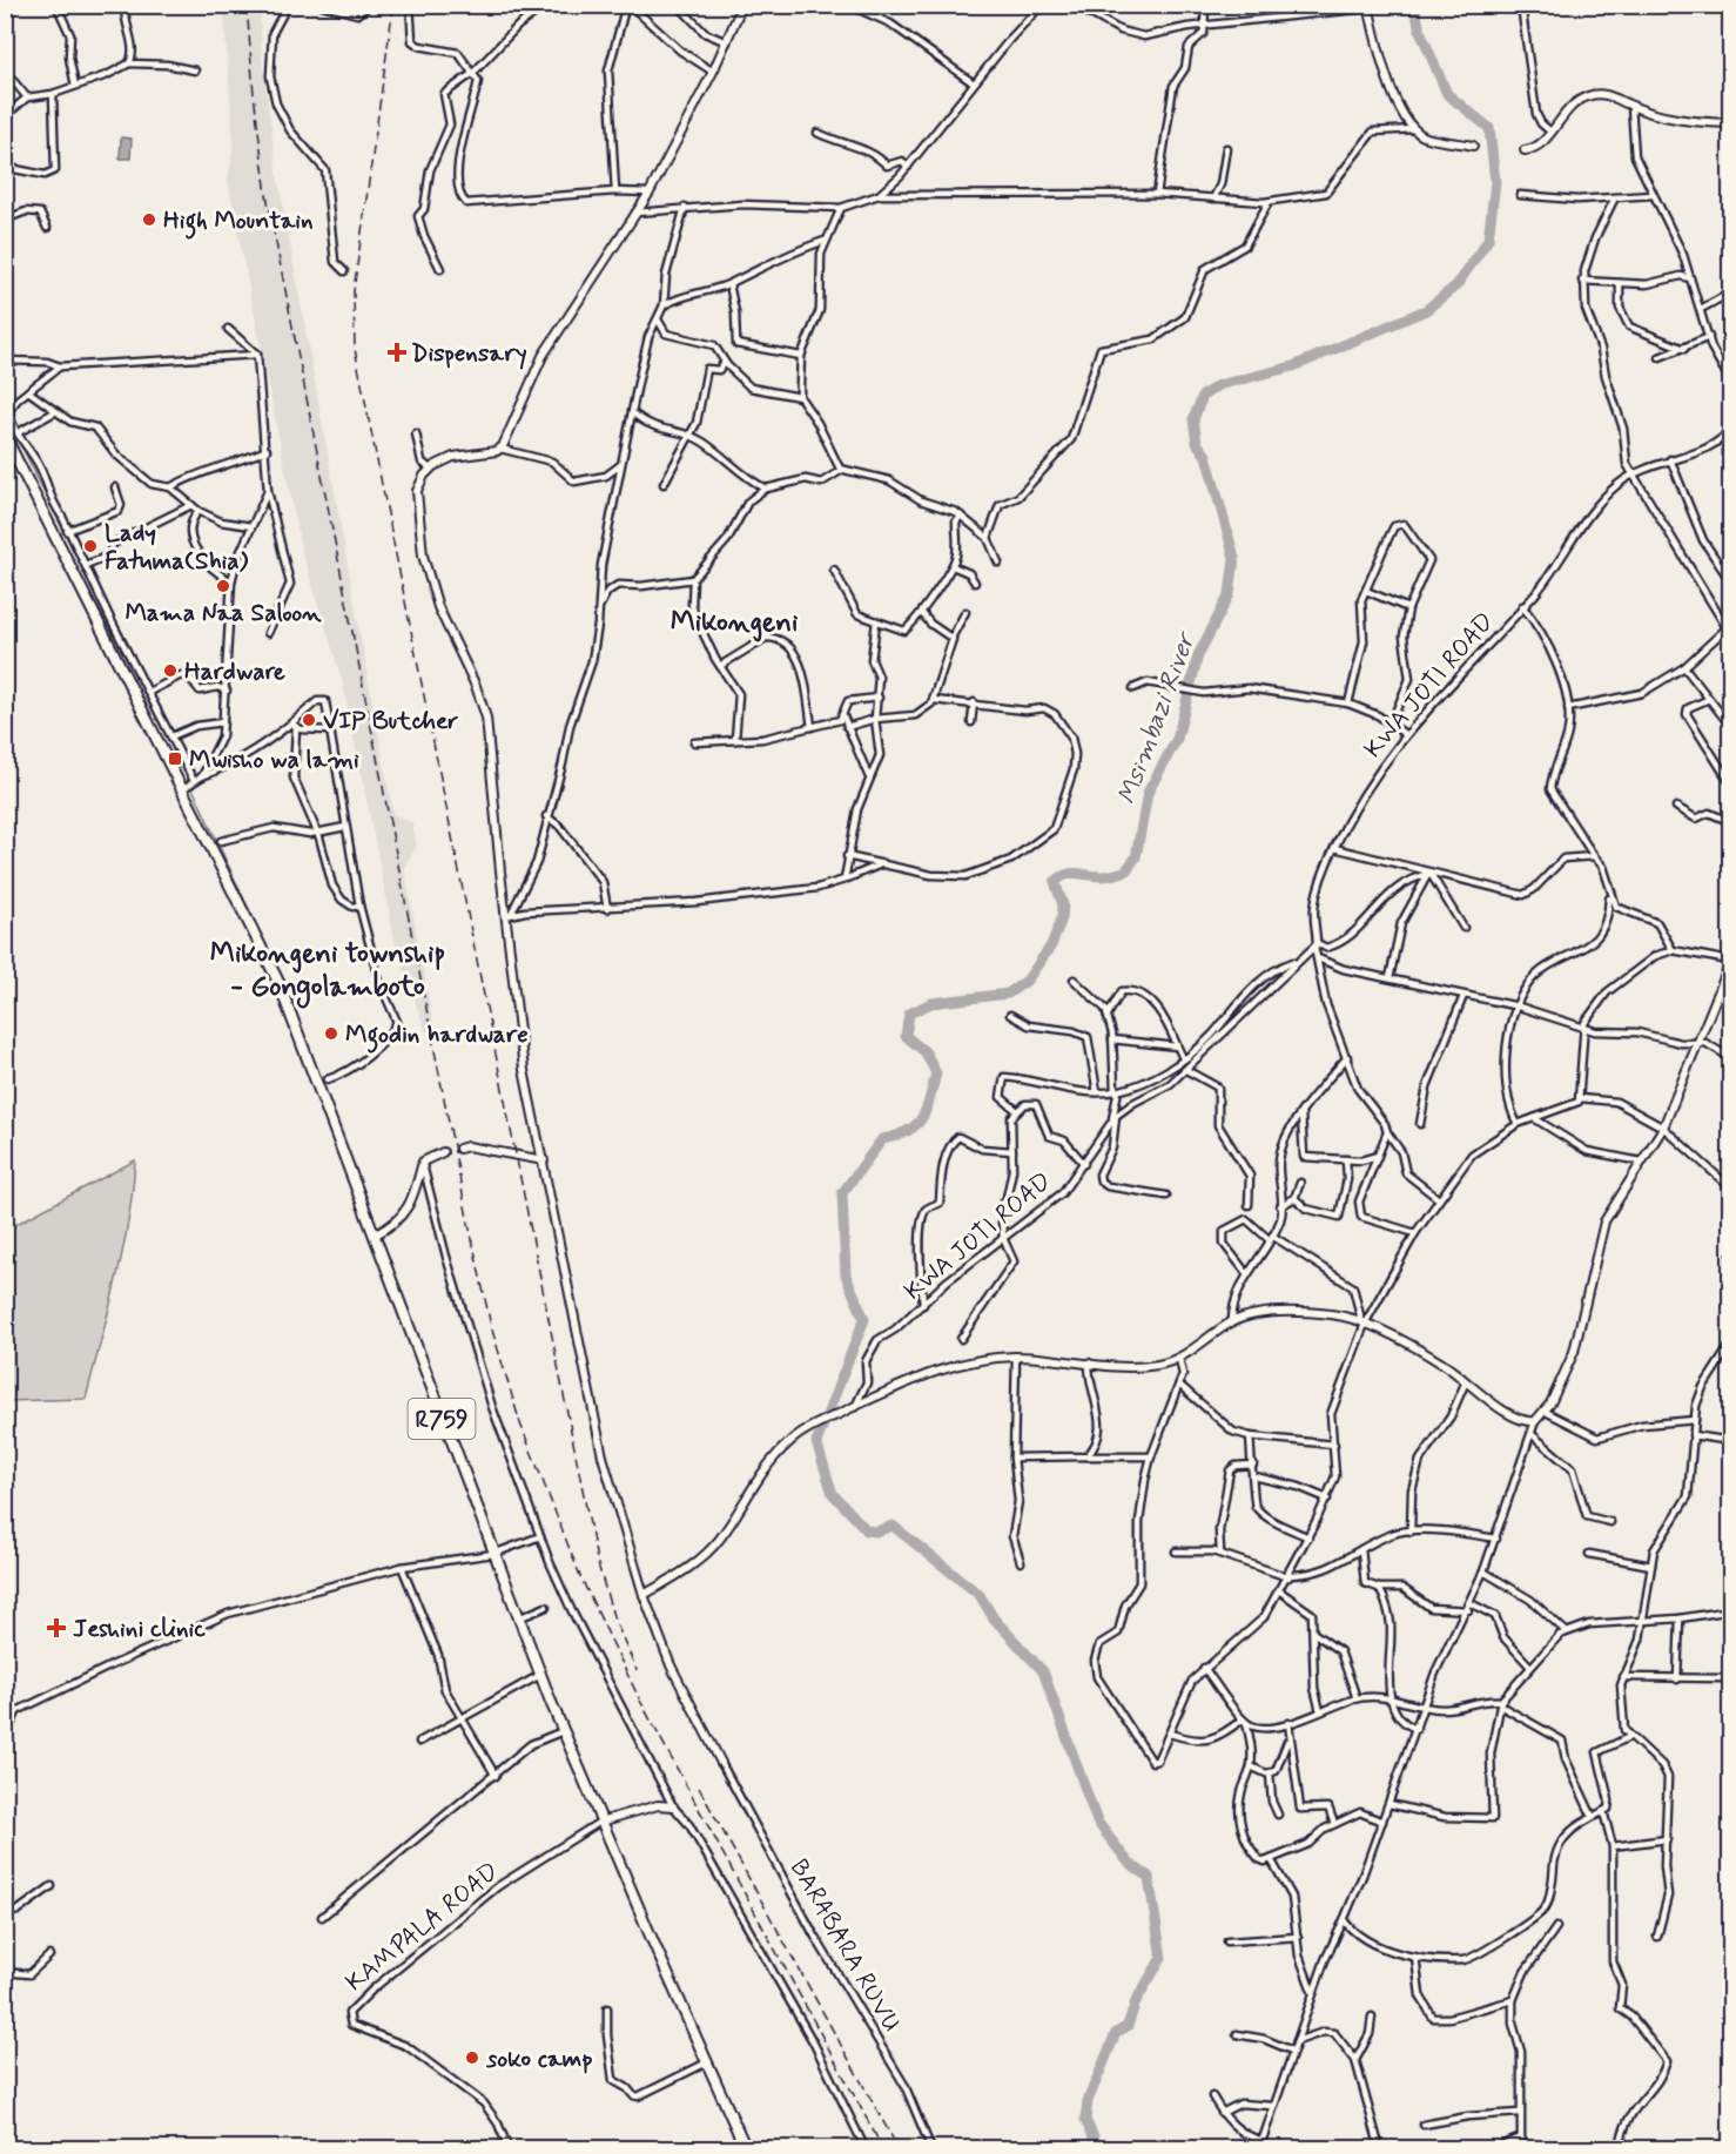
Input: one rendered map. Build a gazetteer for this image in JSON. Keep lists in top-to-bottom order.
{
  "streets": {
    "main road": ["R759"],
    "street": ["KWA JOTI ROAD", "KAMPALA ROAD", "BARABARA RUVU"]
  },
  "crossings": [
    ["R759", "KAMPALA ROAD"]
  ],
  "districts": ["Mikongeni", "Mikongeni township - Gongolamboto"],
  "water": ["Msimbazi River"],
  "places": {
    "other": [
      "High Mountain",
      "Lady Fatuma(Shia)",
      "Mama Naa Saloon",
      "Hardware",
      "VIP Butcher",
      "Mgodin hardware",
      "soko camp"
    ],
    "health": ["Dispensary", "Jeshini clinic"],
    "transit": ["Mwisho wa lami"]
  }
}
